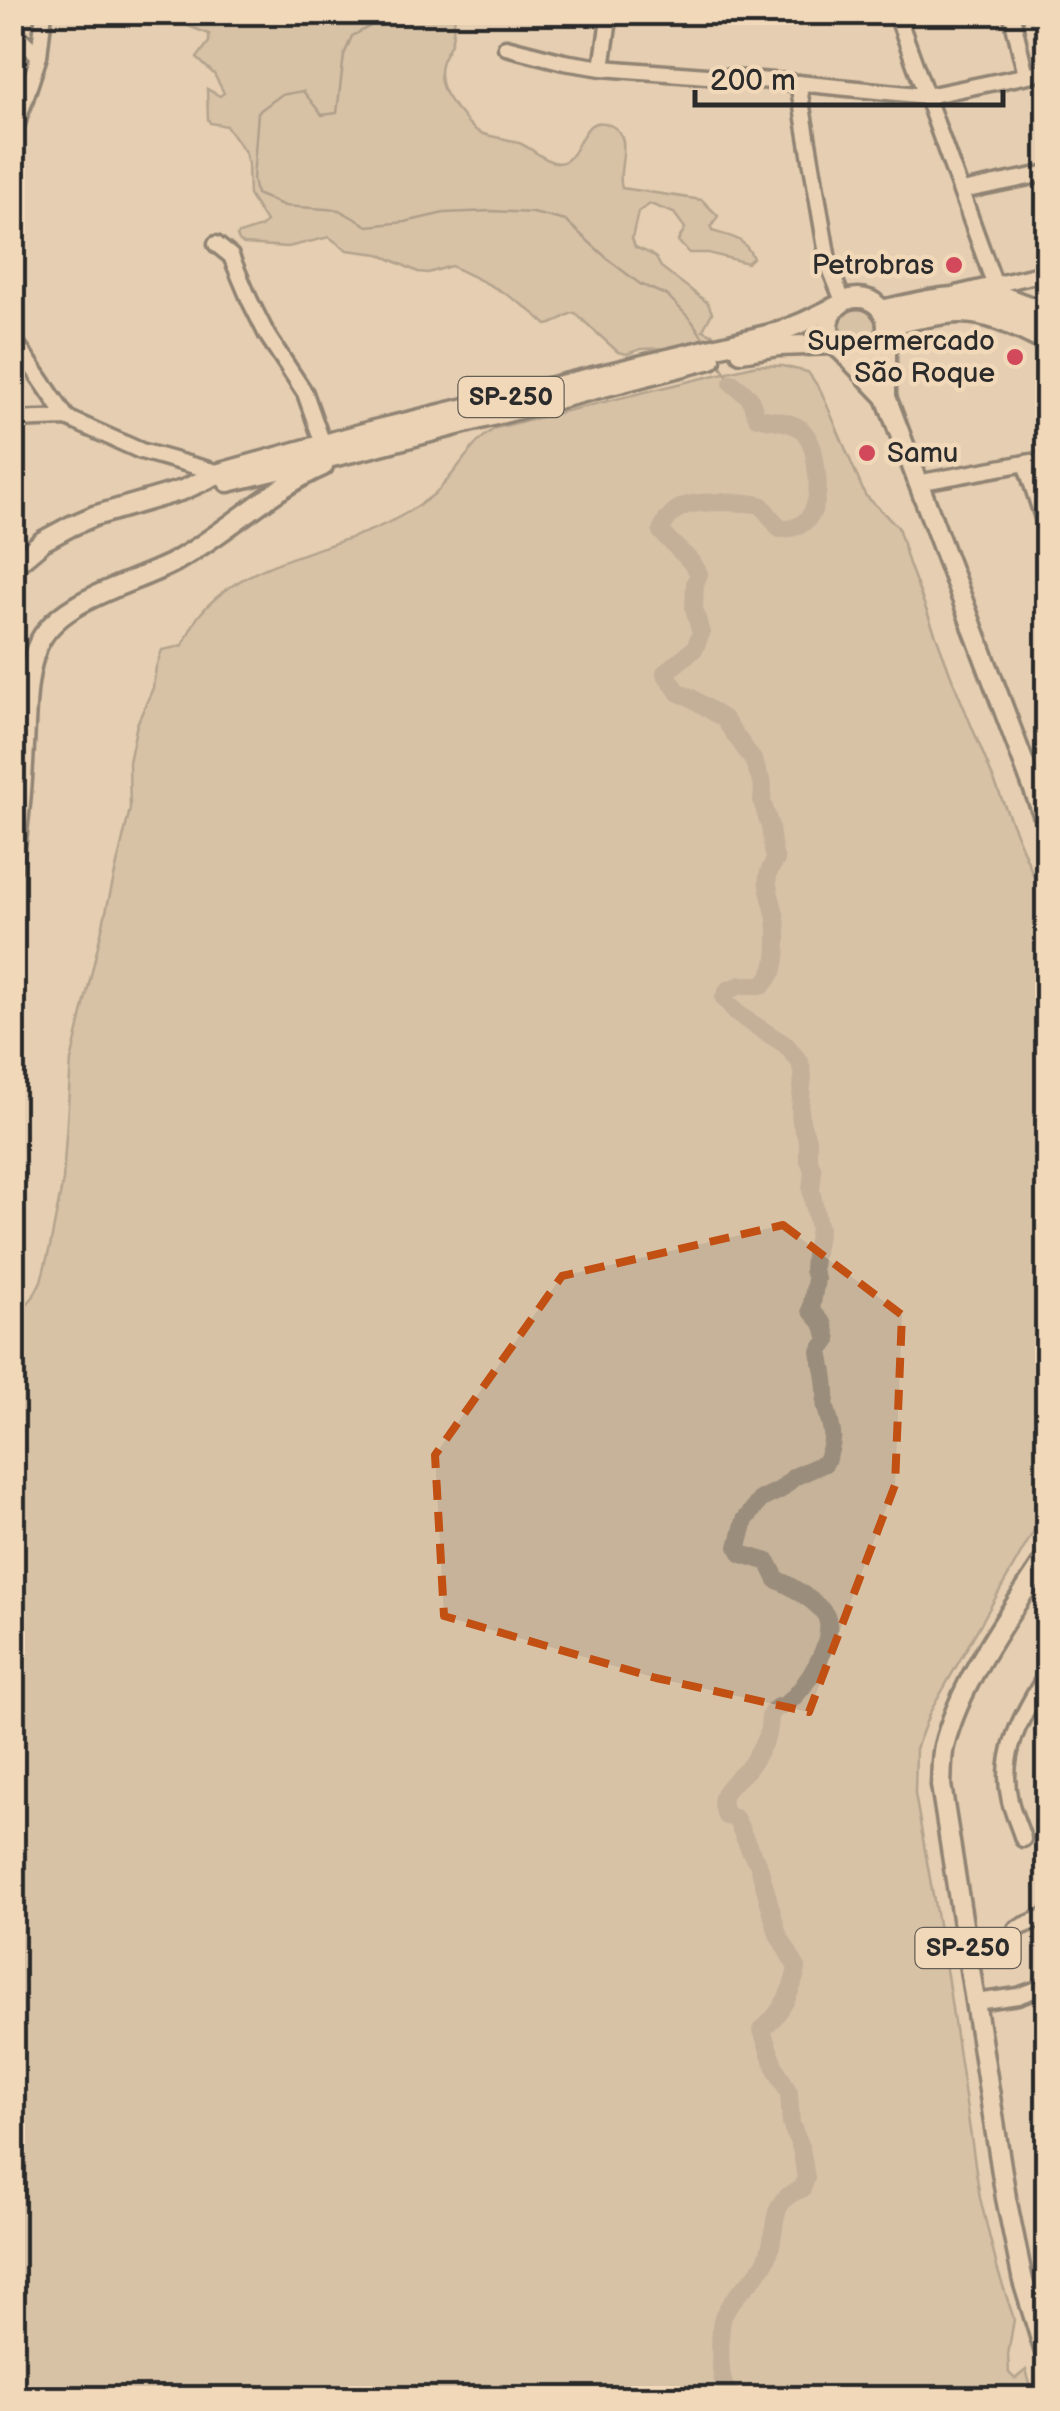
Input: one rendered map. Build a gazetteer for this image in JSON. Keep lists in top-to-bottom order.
{
  "streets": {
    "main road": ["SP-250"]
  },
  "places": ["Petrobras", "Supermercado São Roque", "Samu"],
  "scale_bar": "200 m"
}
